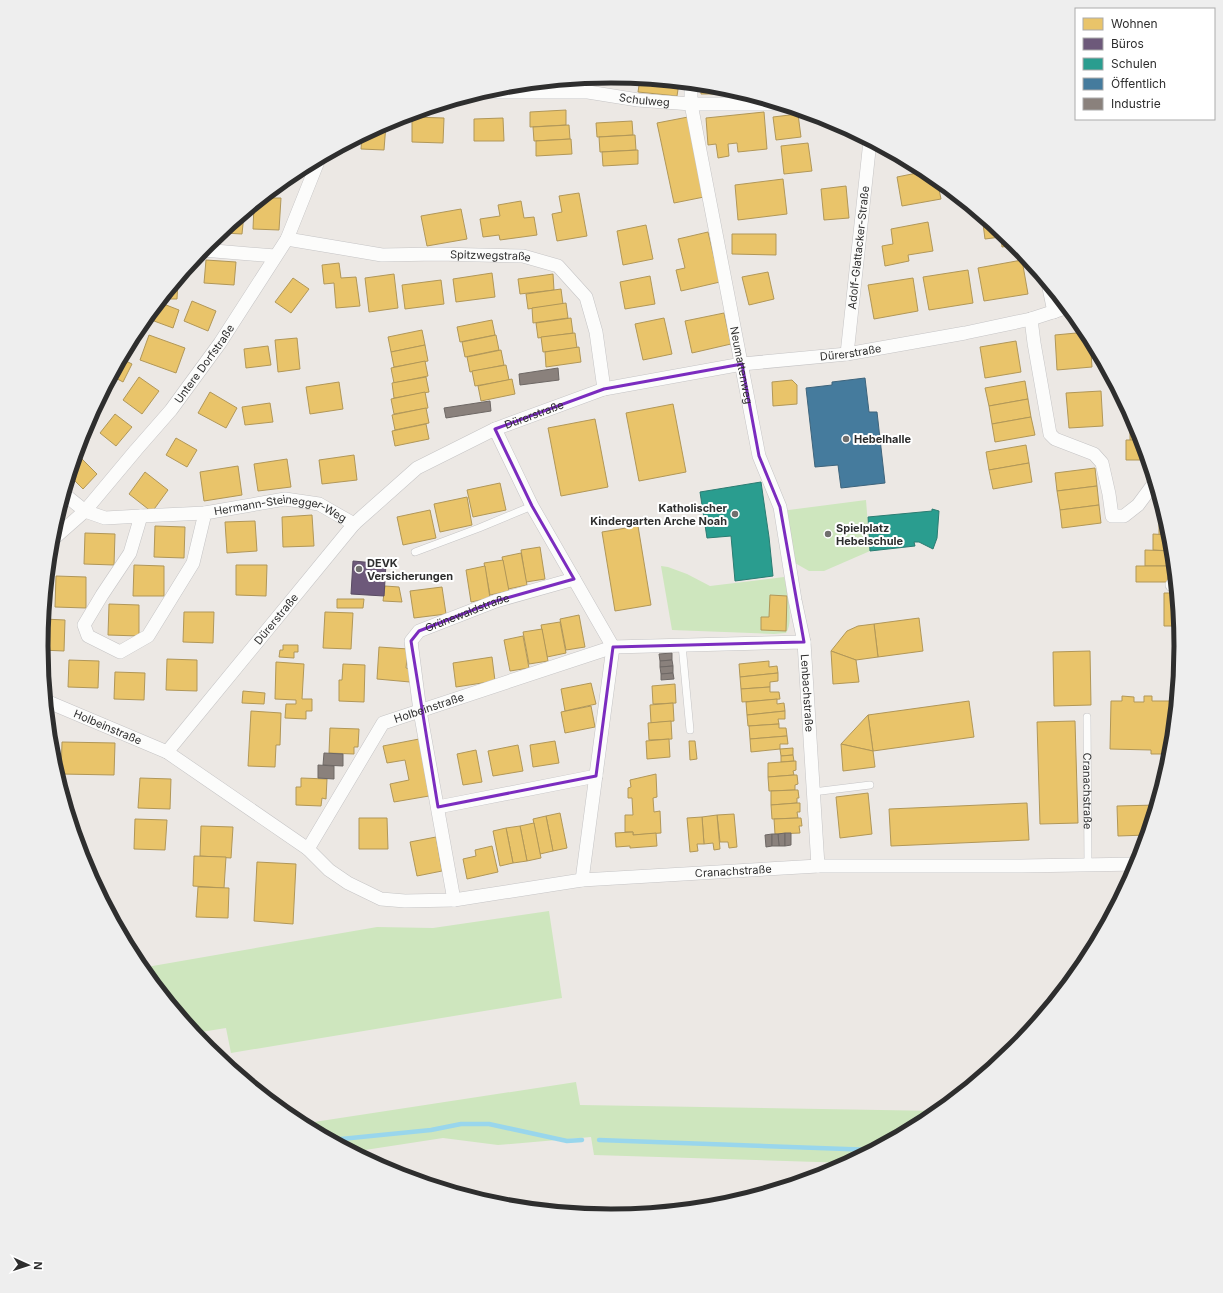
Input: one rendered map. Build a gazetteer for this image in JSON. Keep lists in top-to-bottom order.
{
  "streets": {
    "street": [
      "Schulweg",
      "Adolf-Glattacker-Straße",
      "Spitzwegstraße",
      "Dürerstraße",
      "Untere Dorfstraße",
      "Neumattenweg",
      "Hermann-Steinegger-Weg",
      "Grünewaldstraße",
      "Lenbachstraße",
      "Holbeinstraße",
      "Cranachstraße"
    ]
  },
  "crossings": [
    ["Schulweg", "Neumattenweg"],
    ["Adolf-Glattacker-Straße", "Dürerstraße"],
    ["Spitzwegstraße", "Dürerstraße"],
    ["Spitzwegstraße", "Untere Dorfstraße"],
    ["Dürerstraße", "Neumattenweg"],
    ["Dürerstraße", "Hermann-Steinegger-Weg"],
    ["Dürerstraße", "Holbeinstraße"],
    ["Untere Dorfstraße", "Hermann-Steinegger-Weg"],
    ["Neumattenweg", "Lenbachstraße"],
    ["Grünewaldstraße", "Holbeinstraße"],
    ["Grünewaldstraße", "Cranachstraße"],
    ["Lenbachstraße", "Holbeinstraße"],
    ["Lenbachstraße", "Cranachstraße"],
    ["Holbeinstraße", "Cranachstraße"]
  ],
  "places": [
    "Hebelhalle",
    "Katholischer Kindergarten Arche Noah",
    "Spielplatz Hebelschule",
    "DEVK Versicherungen"
  ],
  "legend": [
    "Wohnen",
    "Büros",
    "Schulen",
    "Öffentlich",
    "Industrie"
  ],
  "north": "right"
}
